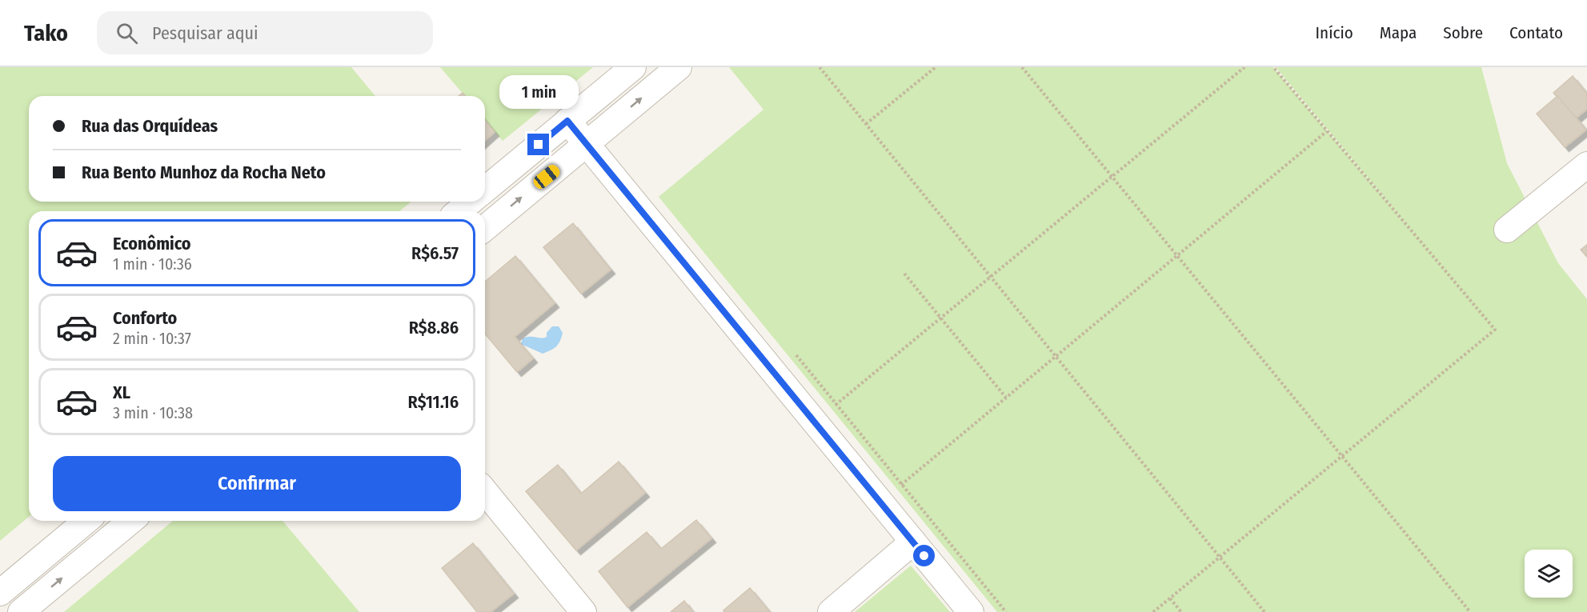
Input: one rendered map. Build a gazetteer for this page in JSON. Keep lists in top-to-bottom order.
{
  "page": {
    "header": "Tako",
    "search": "Pesquisar aqui",
    "nav": [
      "Início",
      "Mapa",
      "Sobre",
      "Contato"
    ],
    "bubble": "1 min",
    "banner": ["Rua das Orquídeas", "Rua Bento Munhoz da Rocha Neto"],
    "list": [
      {
        "name": "Econômico",
        "note": "1 min · 10:36",
        "value": "R$6.57"
      },
      {
        "name": "Conforto",
        "note": "2 min · 10:37",
        "value": "R$8.86"
      },
      {
        "name": "XL",
        "note": "3 min · 10:38",
        "value": "R$11.16"
      }
    ],
    "buttons": "Confirmar"
  }
}
